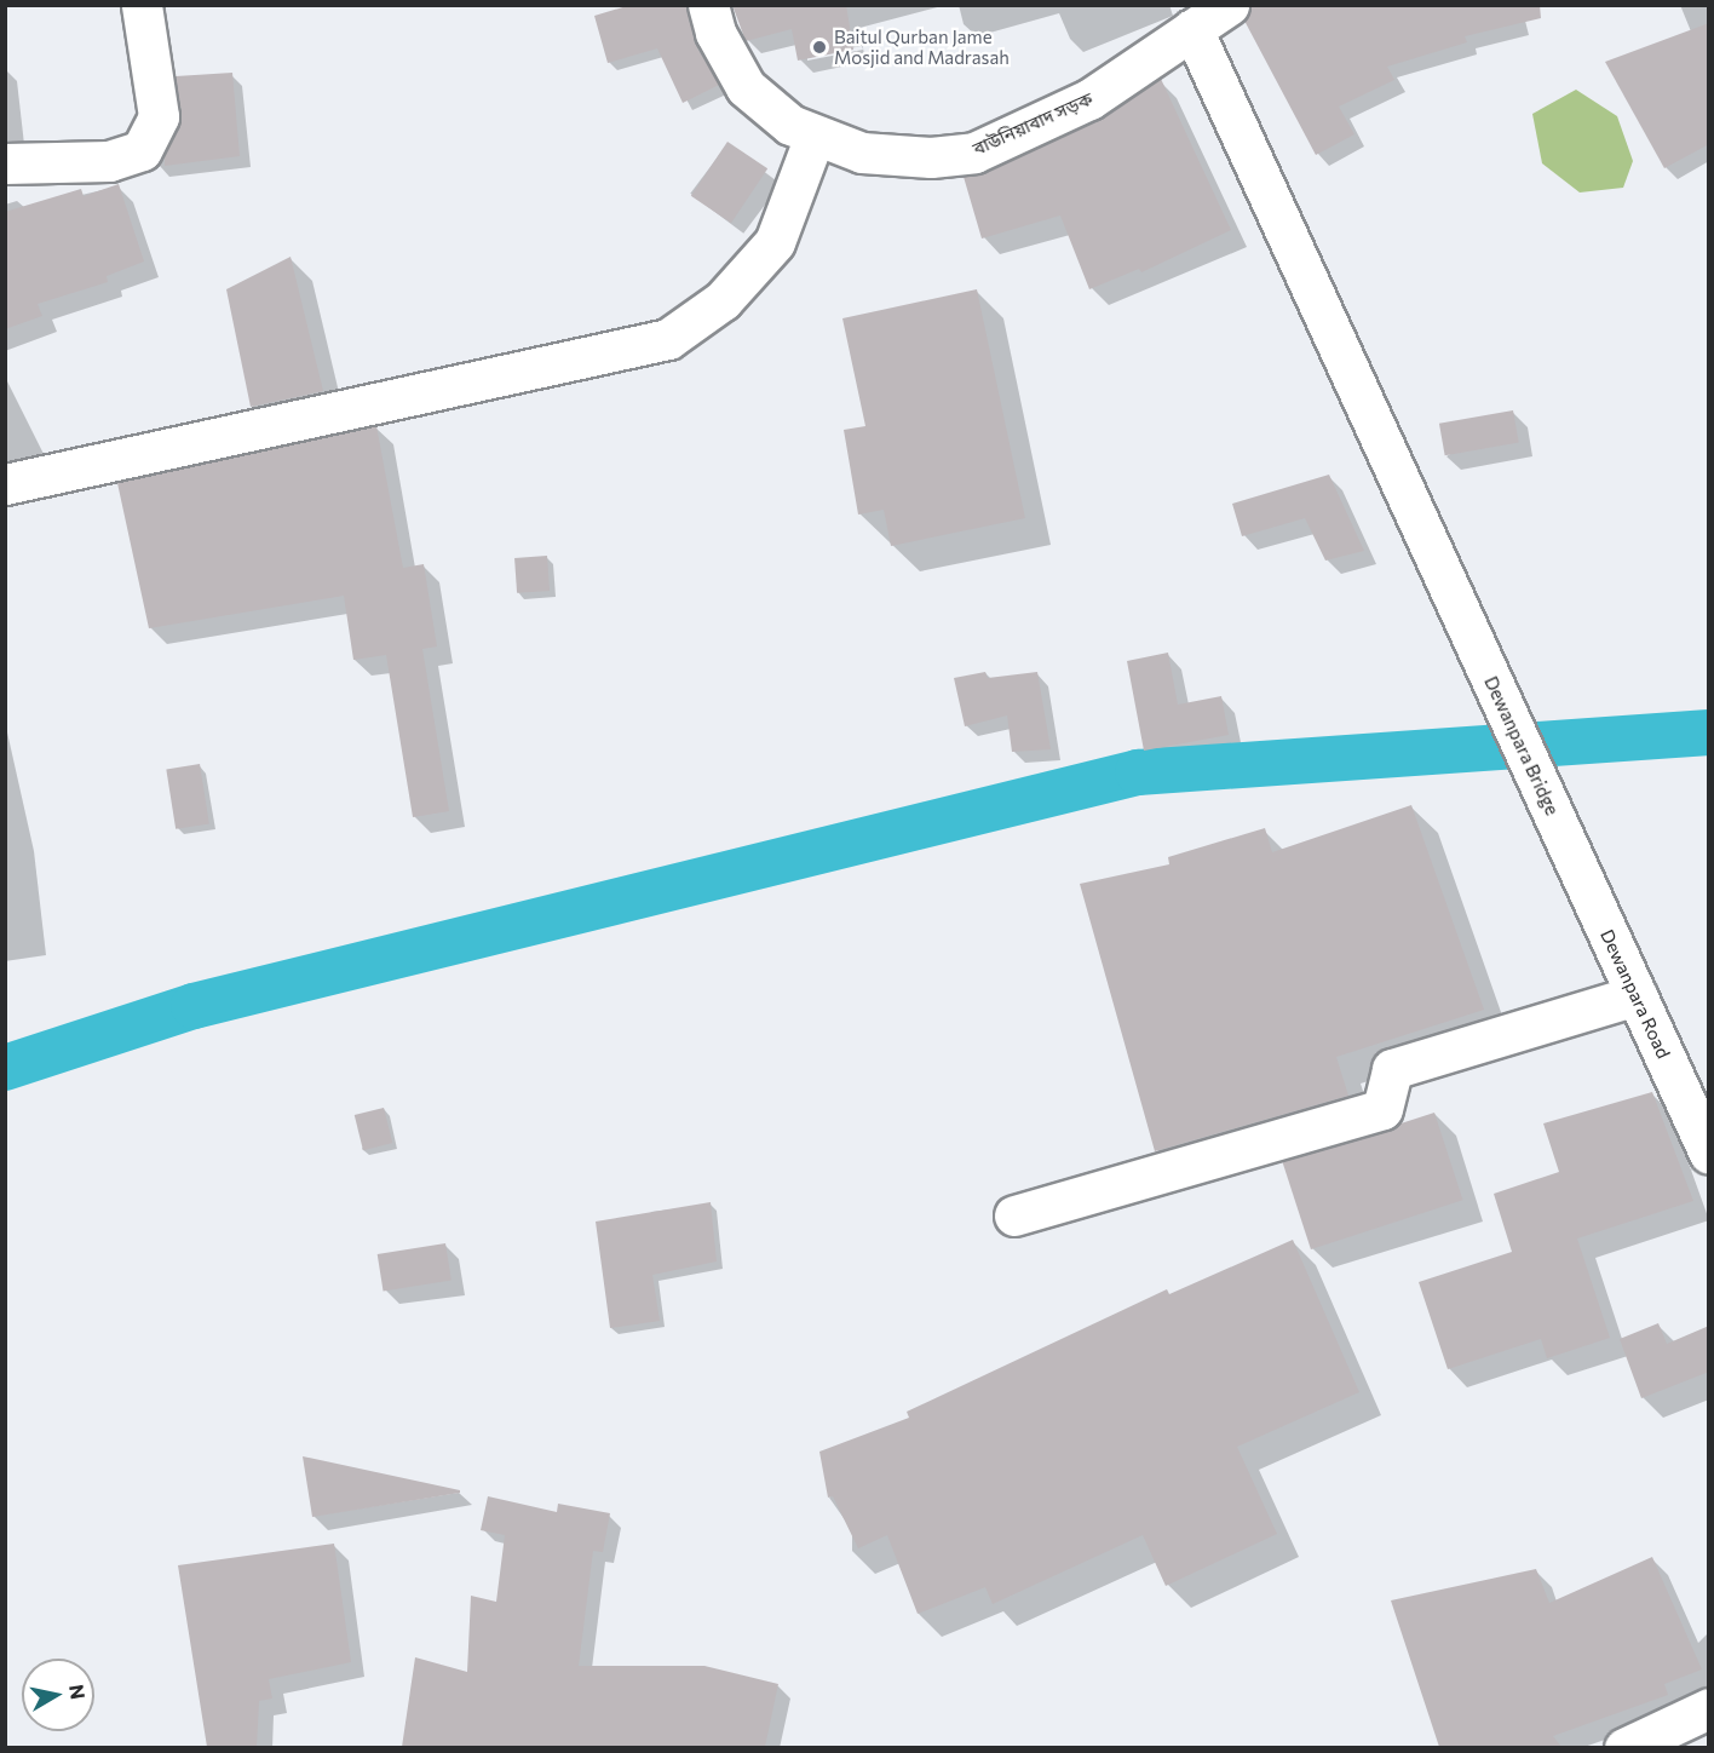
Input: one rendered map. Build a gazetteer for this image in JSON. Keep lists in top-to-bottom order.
{
  "streets": {
    "street": ["বাউনিয়াবাদ সড়ক", "Dewanpara Bridge", "Dewanpara Road"]
  },
  "crossings": [
    ["বাউনিয়াবাদ সড়ক", "Dewanpara Bridge"],
    ["Dewanpara Bridge", "Dewanpara Road"]
  ],
  "places": ["Baitul Qurban Jame Mosjid and Madrasah"],
  "north": "right"
}
